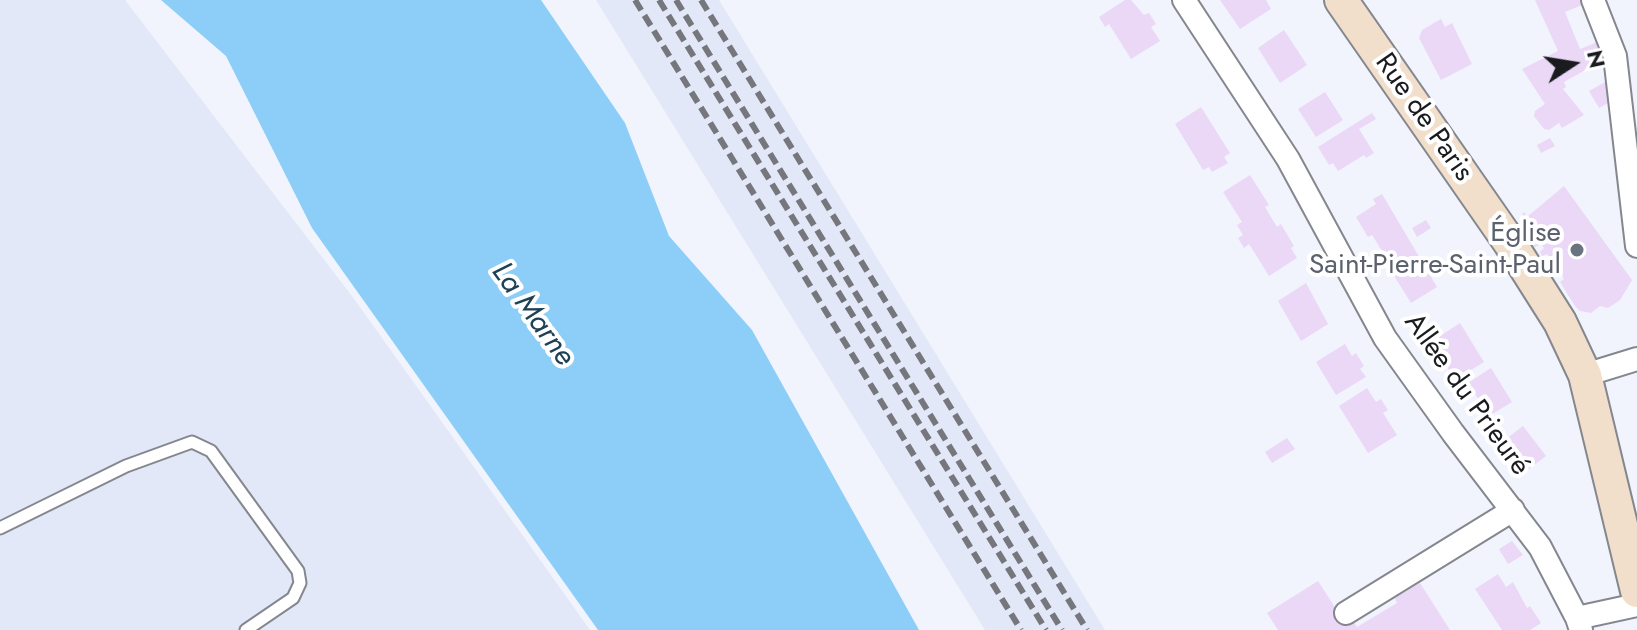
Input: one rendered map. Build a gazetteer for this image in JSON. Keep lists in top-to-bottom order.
{
  "streets": {
    "main road": ["Rue de Paris"],
    "street": ["Allée du Prieuré"]
  },
  "water": ["La Marne"],
  "places": ["Église Saint-Pierre-Saint-Paul"],
  "north": "right"
}
